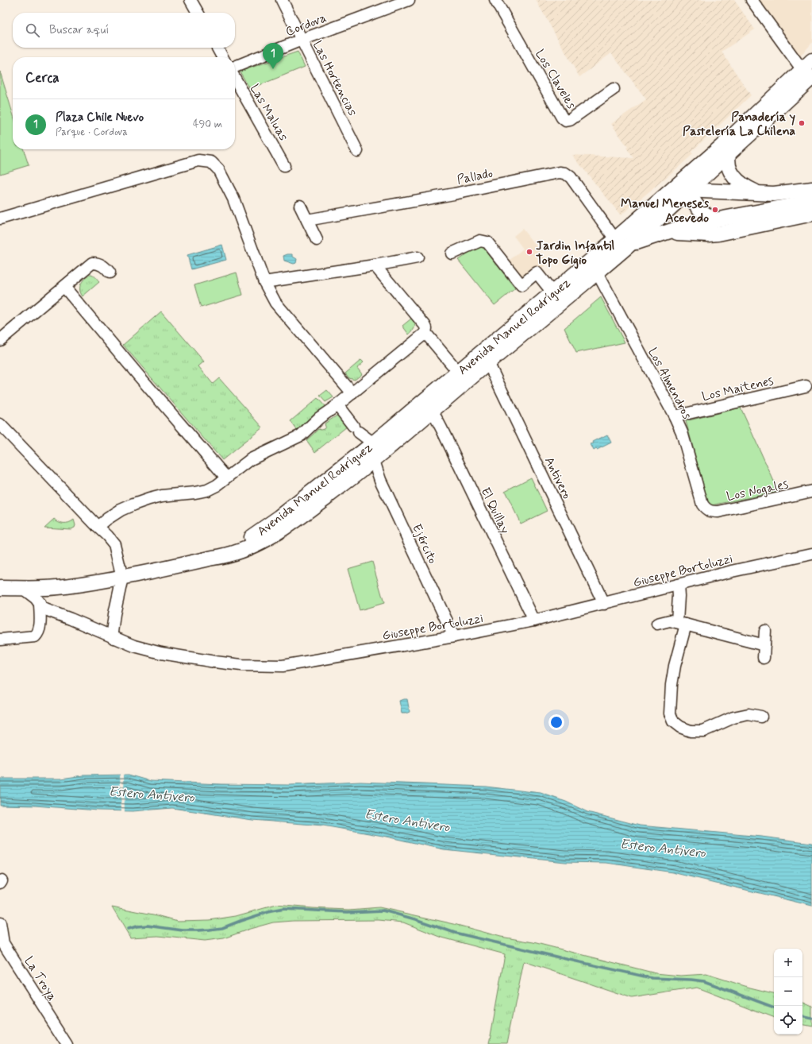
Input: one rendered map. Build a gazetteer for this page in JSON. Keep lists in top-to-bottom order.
{
  "streets": {
    "main road": ["Avenida Manuel Rodríguez"],
    "street": [
      "Cordova",
      "Las Hortencias",
      "Los Claveles",
      "Las Maluas",
      "Pallado",
      "Los Almendros",
      "Los Maitenes",
      "Antivero",
      "Los Nogales",
      "El Quillay",
      "Ejército",
      "Giuseppe Bortoluzzi",
      "La Troya"
    ]
  },
  "crossings": [
    ["Cordova", "Las Hortencias"],
    ["Pallado", "Avenida Manuel Rodríguez"],
    ["Avenida Manuel Rodríguez", "Los Almendros"],
    ["Avenida Manuel Rodríguez", "Antivero"],
    ["Avenida Manuel Rodríguez", "El Quillay"],
    ["Avenida Manuel Rodríguez", "Ejército"],
    ["Avenida Manuel Rodríguez", "Giuseppe Bortoluzzi"],
    ["Los Almendros", "Los Maitenes"],
    ["Los Almendros", "Los Nogales"],
    ["Antivero", "Giuseppe Bortoluzzi"],
    ["El Quillay", "Giuseppe Bortoluzzi"],
    ["Ejército", "Giuseppe Bortoluzzi"]
  ],
  "water": ["Estero Antivero"],
  "places": ["Panadería y Pastelería La Chilena", "Manuel Meneses Acevedo", "Jardin Infantil Topo Gigio"],
  "page": {
    "search": "Buscar aquí",
    "pins": "1",
    "heading": "Cerca",
    "list": [
      {
        "mark": "1",
        "name": "Plaza Chile Nuevo",
        "note": "Parque · Cordova",
        "value": "490 m"
      }
    ],
    "map_buttons": ["+", "−"]
  }
}
